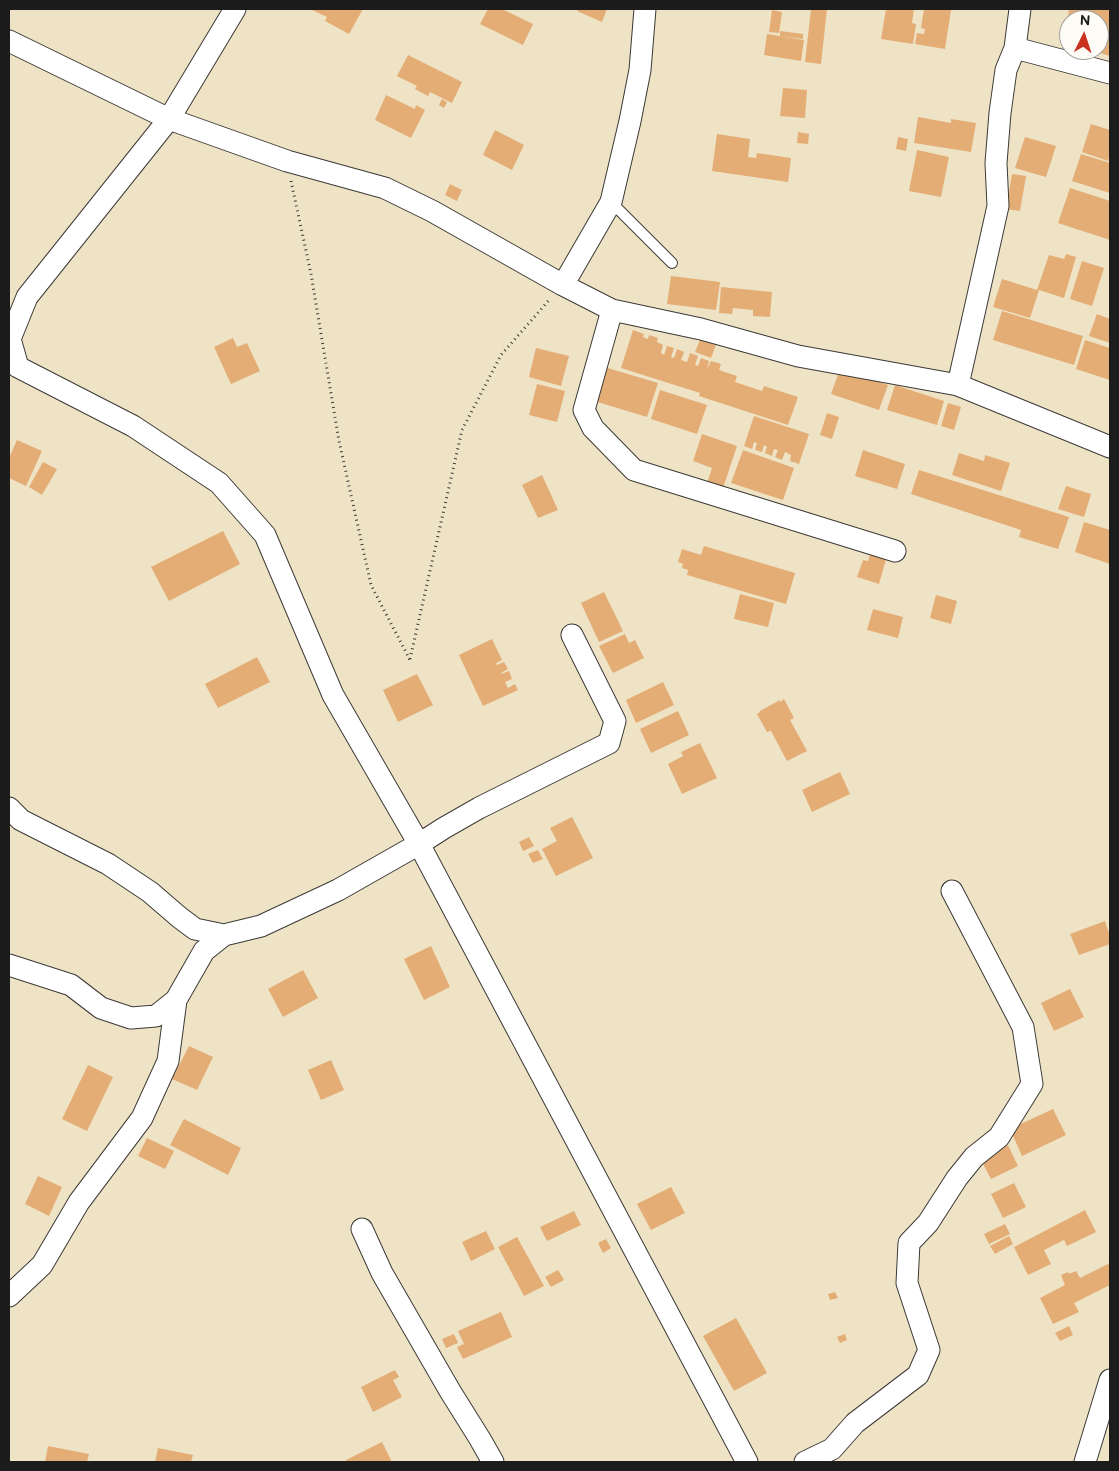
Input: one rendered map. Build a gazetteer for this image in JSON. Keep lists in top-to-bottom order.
{
  "north": "top"
}
